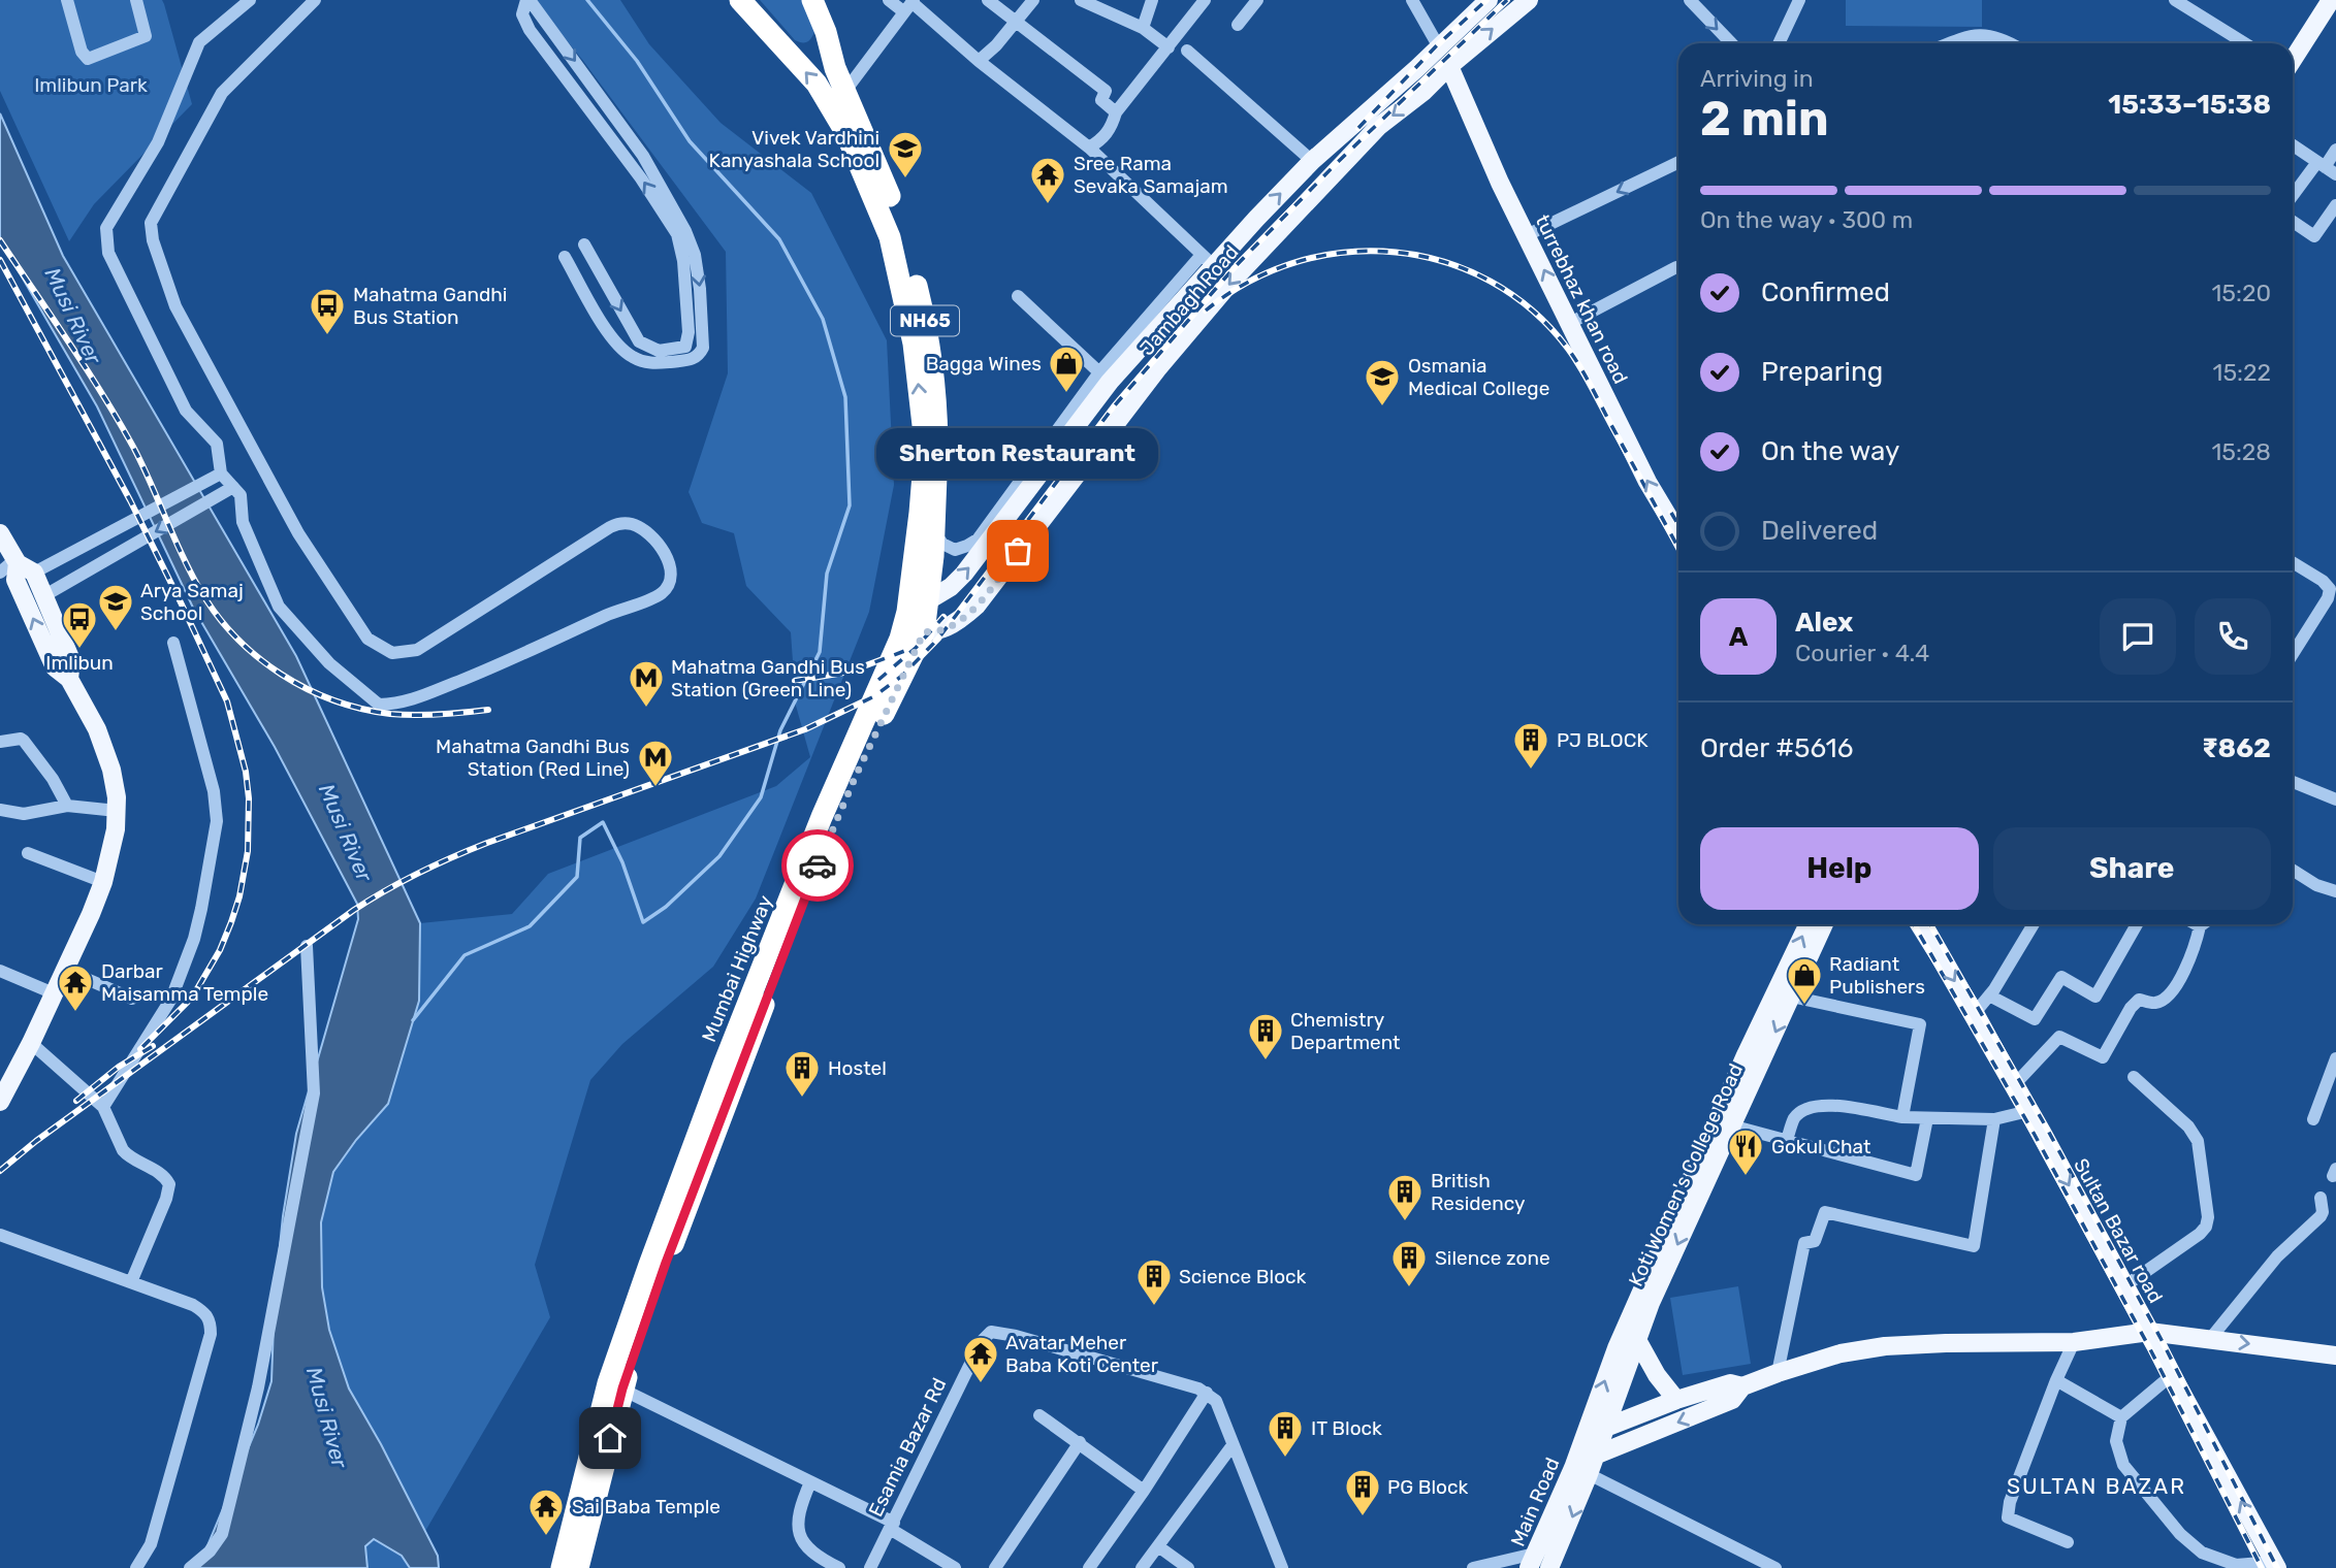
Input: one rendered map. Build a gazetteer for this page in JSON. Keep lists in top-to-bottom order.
{
  "streets": {
    "highway": ["NH65", "Mumbai Highway"],
    "main road": [
      "turrebhaz khan road",
      "Jambagh Road",
      "Koti Women's College Road",
      "Sultan Bazar road",
      "Main Road"
    ],
    "street": ["Esamia Bazar Rd"]
  },
  "crossings": [
    ["turrebhaz khan road", "Jambagh Road"],
    ["Jambagh Road", "Mumbai Highway"],
    ["Koti Women's College Road", "Main Road"]
  ],
  "one_way": ["turrebhaz khan road"],
  "districts": ["SULTAN BAZAR"],
  "water": ["Musi River"],
  "parks": ["Imlibun Park"],
  "places": {
    "school or university": ["Vivek Vardhini Kanyashala School", "Osmania Medical College", "Arya Samaj School"],
    "temple": [
      "Sree Rama Sevaka Samajam",
      "Darbar Maisamma Temple",
      "Avatar Meher Baba Koti Center",
      "Sai Baba Temple"
    ],
    "bus stop": ["Mahatma Gandhi Bus Station", "Imlibun"],
    "shop": ["Bagga Wines", "Radiant Publishers"],
    "other": ["Sherton Restaurant"],
    "metro station": ["Mahatma Gandhi Bus Station (Green Line)", "Mahatma Gandhi Bus Station (Red Line)"],
    "building": [
      "PJ BLOCK",
      "Chemistry Department",
      "Hostel",
      "British Residency",
      "Silence zone",
      "Science Block",
      "IT Block",
      "PG Block"
    ],
    "restaurant": ["Gokul Chat"]
  },
  "page": {
    "heading": ["2 min", "Arriving in", "15:33–15:38"],
    "panel": [
      "Alex",
      "Courier · 4.4",
      "Order #5616",
      "₹862"
    ],
    "bar": "On the way · 300 m",
    "list": [
      ["Confirmed", "15:20"],
      ["Preparing", "15:22"],
      ["On the way", "15:28"],
      "Delivered"
    ],
    "bubble": "Sherton Restaurant",
    "round": "A",
    "buttons": ["Help", "Share"]
  }
}
